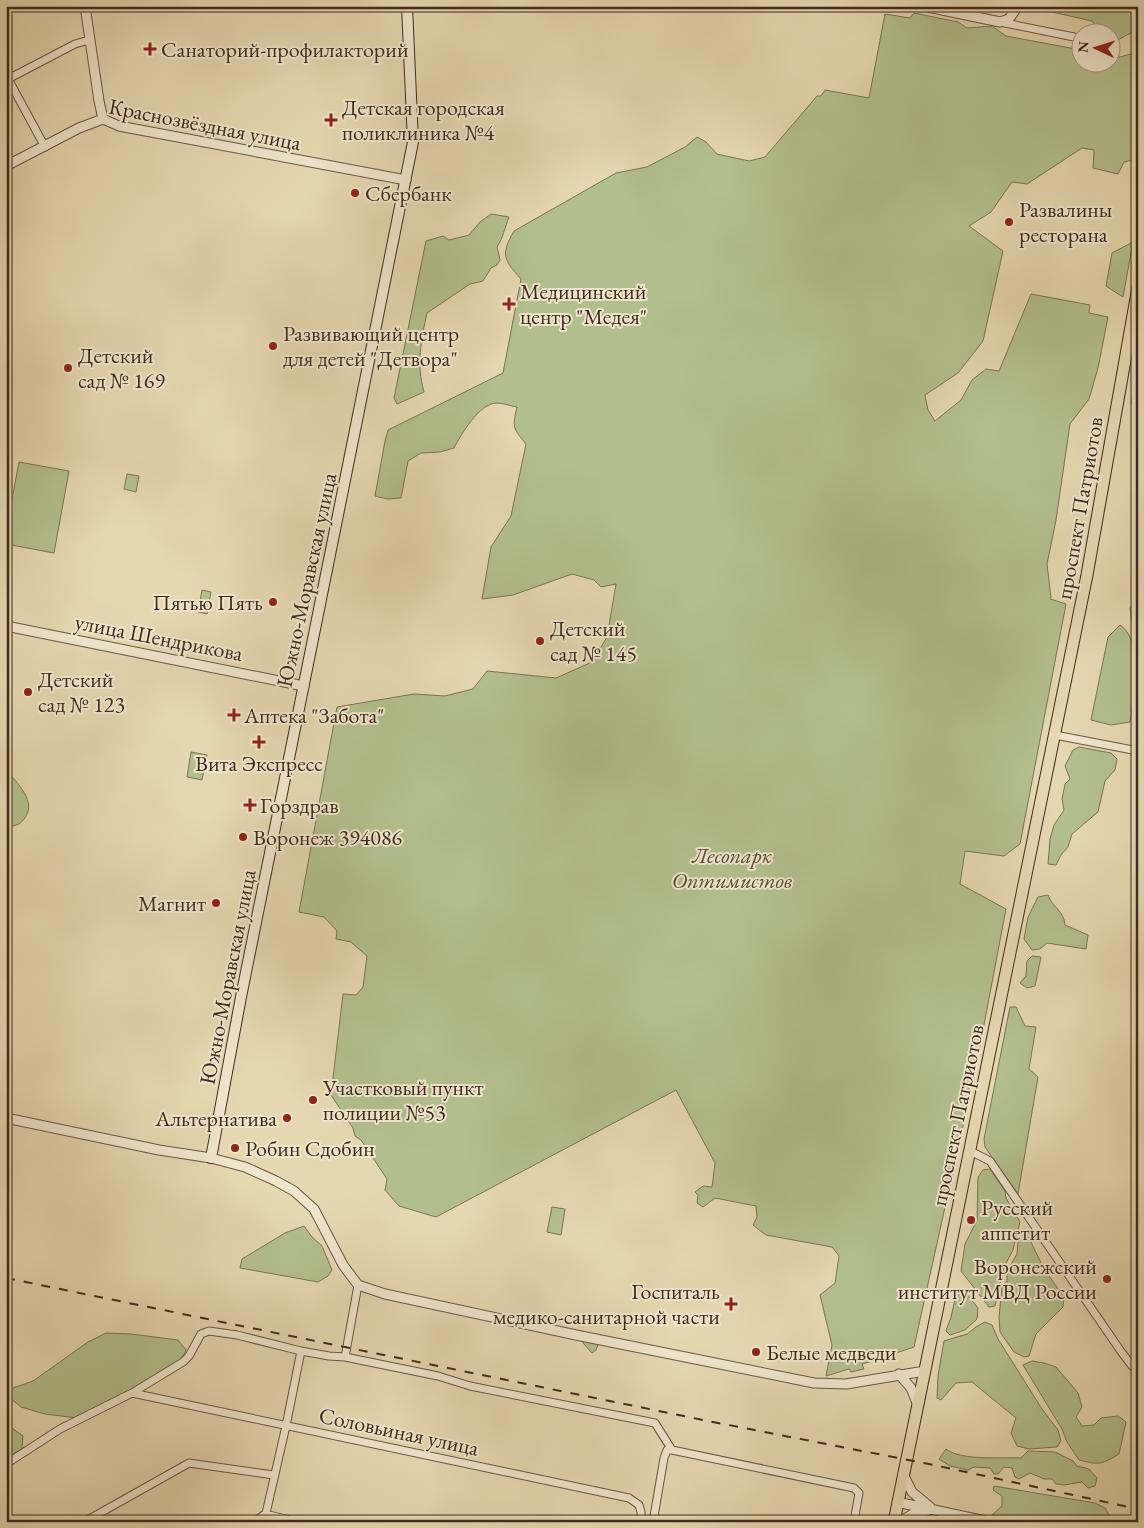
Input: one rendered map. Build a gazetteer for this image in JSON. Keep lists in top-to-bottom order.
{
  "streets": {
    "highway": ["проспект Патриотов"],
    "main road": ["Южно-Моравская улица"],
    "street": ["Краснозвёздная улица", "улица Шендрикова", "Соловьиная улица"]
  },
  "crossings": [
    ["Краснозвёздная улица", "Южно-Моравская улица"],
    ["Южно-Моравская улица", "улица Шендрикова"]
  ],
  "parks": ["Лесопарк Оптимистов"],
  "places": {
    "health": [
      "Cанаторий-профилакторий",
      "Детская городская поликлиника №4",
      "Медицинский центр \"Медея\"",
      "Аптека \"Забота\"",
      "Вита Экспресс",
      "Горздрав",
      "Госпиталь медико-санитарной части"
    ],
    "other": [
      "Сбербанк",
      "Развалины ресторана",
      "Развивающий центр для детей \"Детвора\"",
      "Детский сад № 169",
      "Пятью Пять",
      "Детский сад № 145",
      "Детский сад № 123",
      "Воронеж 394086",
      "Магнит",
      "Участковый пункт полиции №53",
      "Альтернатива",
      "Робин Сдобин",
      "Русский аппетит",
      "Воронежский институт МВД России",
      "Белые медведи"
    ]
  },
  "north": "left"
}
